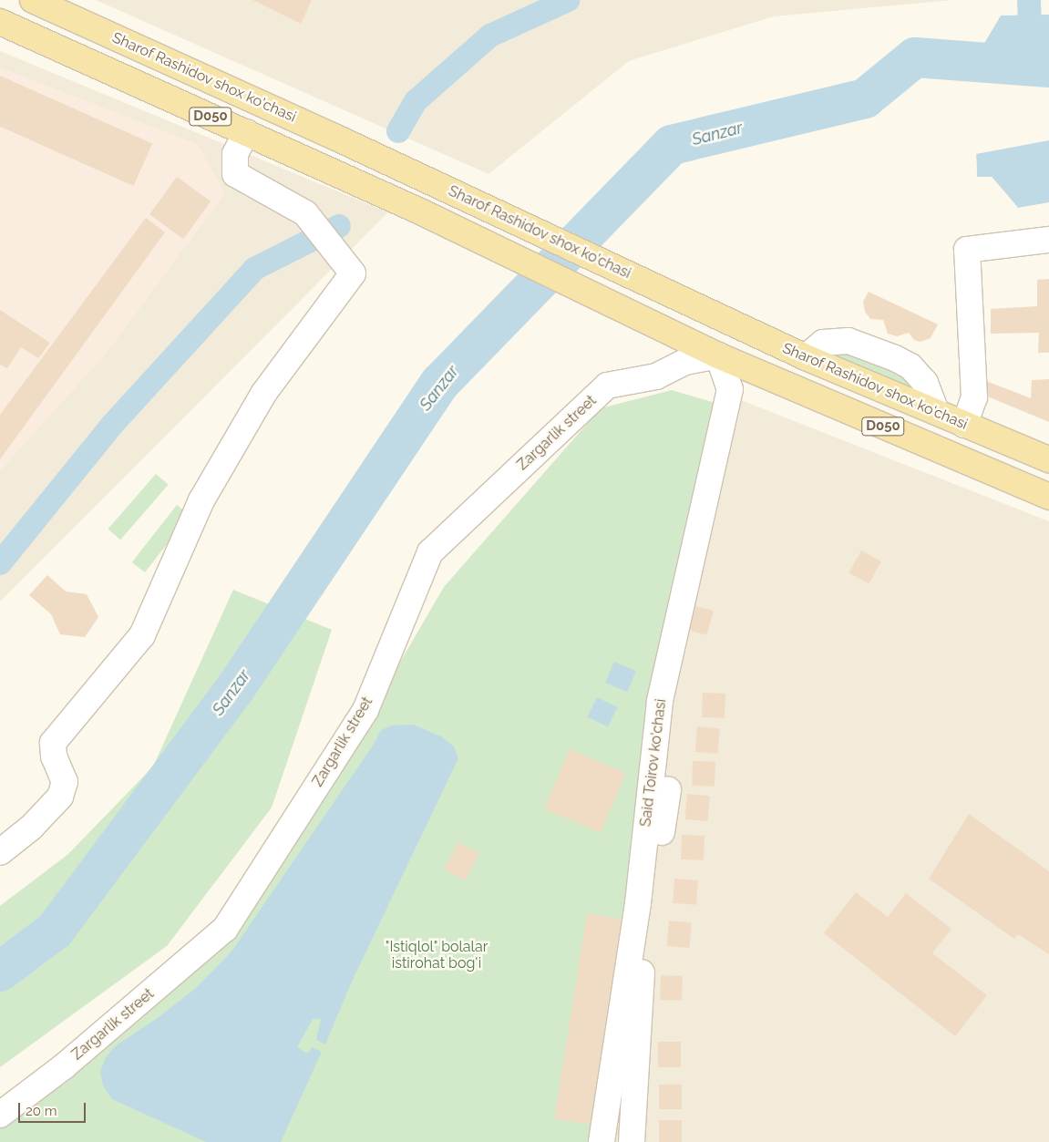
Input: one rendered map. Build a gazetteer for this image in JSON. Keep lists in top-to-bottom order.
{
  "streets": {
    "main road": ["Sharof Rashidov shox ko'chasi", "D050"],
    "street": ["Zargarlik street", "Said Toirov ko'chasi"]
  },
  "crossings": [
    ["D050", "Zargarlik street"],
    ["D050", "Said Toirov ko'chasi"],
    ["Zargarlik street", "Said Toirov ko'chasi"]
  ],
  "water": ["Sanzar"],
  "parks": ["\"Istiqlol\" bolalar istirohat bog'i"],
  "scale_bar": "20 m"
}
